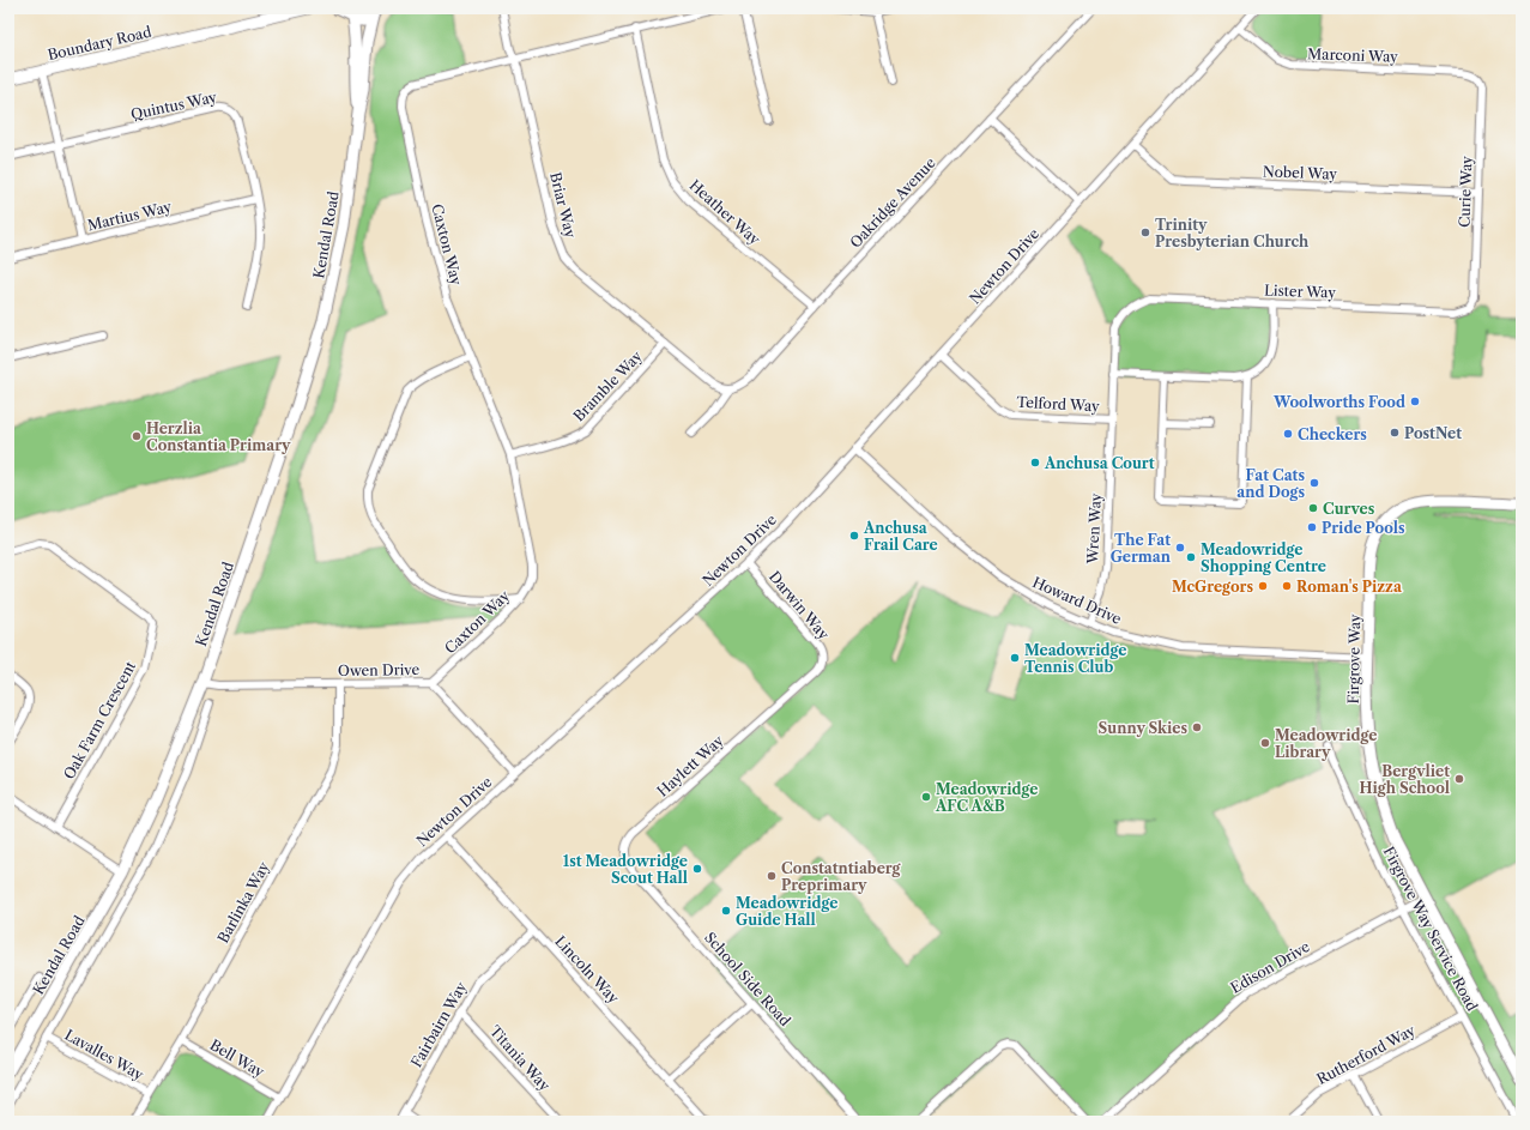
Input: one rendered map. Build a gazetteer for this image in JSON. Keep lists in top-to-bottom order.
{
  "streets": {
    "main road": ["Boundary Road", "Kendal Road", "Firgrove Way"],
    "street": [
      "Marconi Way",
      "Quintus Way",
      "Nobel Way",
      "Curie Way",
      "Oakridge Avenue",
      "Briar Way",
      "Heather Way",
      "Martius Way",
      "Caxton Way",
      "Newton Drive",
      "Lister Way",
      "Bramble Way",
      "Telford Way",
      "Wren Way",
      "Howard Drive",
      "Darwin Way",
      "Owen Drive",
      "Oak Farm Crescent",
      "Haylett Way",
      "Barlinka Way",
      "Firgrove Way Service Road",
      "Edison Drive",
      "Lincoln Way",
      "School Side Road",
      "Fairbairn Way",
      "Lavalles Way",
      "Rutherford Way",
      "Bell Way",
      "Titania Way"
    ]
  },
  "crossings": [
    ["Marconi Way", "Curie Way"],
    ["Marconi Way", "Newton Drive"],
    ["Quintus Way", "Martius Way"],
    ["Nobel Way", "Curie Way"],
    ["Nobel Way", "Newton Drive"],
    ["Curie Way", "Lister Way"],
    ["Oakridge Avenue", "Briar Way"],
    ["Oakridge Avenue", "Heather Way"],
    ["Briar Way", "Caxton Way"],
    ["Briar Way", "Bramble Way"],
    ["Heather Way", "Caxton Way"],
    ["Kendal Road", "Owen Drive"],
    ["Caxton Way", "Bramble Way"],
    ["Caxton Way", "Owen Drive"],
    ["Newton Drive", "Telford Way"],
    ["Newton Drive", "Howard Drive"],
    ["Newton Drive", "Darwin Way"],
    ["Newton Drive", "Owen Drive"],
    ["Newton Drive", "Lincoln Way"],
    ["Newton Drive", "Bell Way"],
    ["Lister Way", "Wren Way"],
    ["Telford Way", "Wren Way"],
    ["Wren Way", "Howard Drive"],
    ["Howard Drive", "Firgrove Way"],
    ["Darwin Way", "Haylett Way"],
    ["Firgrove Way", "Edison Drive"],
    ["Owen Drive", "Barlinka Way"],
    ["Haylett Way", "School Side Road"],
    ["Barlinka Way", "Lavalles Way"],
    ["Barlinka Way", "Bell Way"],
    ["Firgrove Way Service Road", "Edison Drive"],
    ["Firgrove Way Service Road", "Rutherford Way"],
    ["Lincoln Way", "Fairbairn Way"],
    ["Fairbairn Way", "Titania Way"]
  ],
  "places": [
    "Trinity Presbyterian Church",
    "Woolworths Food",
    "PostNet",
    "Checkers",
    "Herzlia Constantia Primary",
    "Anchusa Court",
    "Fat Cats and Dogs",
    "Curves",
    "Pride Pools",
    "Anchusa Frail Care",
    "The Fat German",
    "Meadowridge Shopping Centre",
    "McGregors",
    "Roman's Pizza",
    "Meadowridge Tennis Club",
    "Sunny Skies",
    "Meadowridge Library",
    "Bergvliet High School",
    "Meadowridge AFC A&B",
    "1st Meadowridge Scout Hall",
    "Constatntiaberg Preprimary",
    "Meadowridge Guide Hall"
  ]
}
